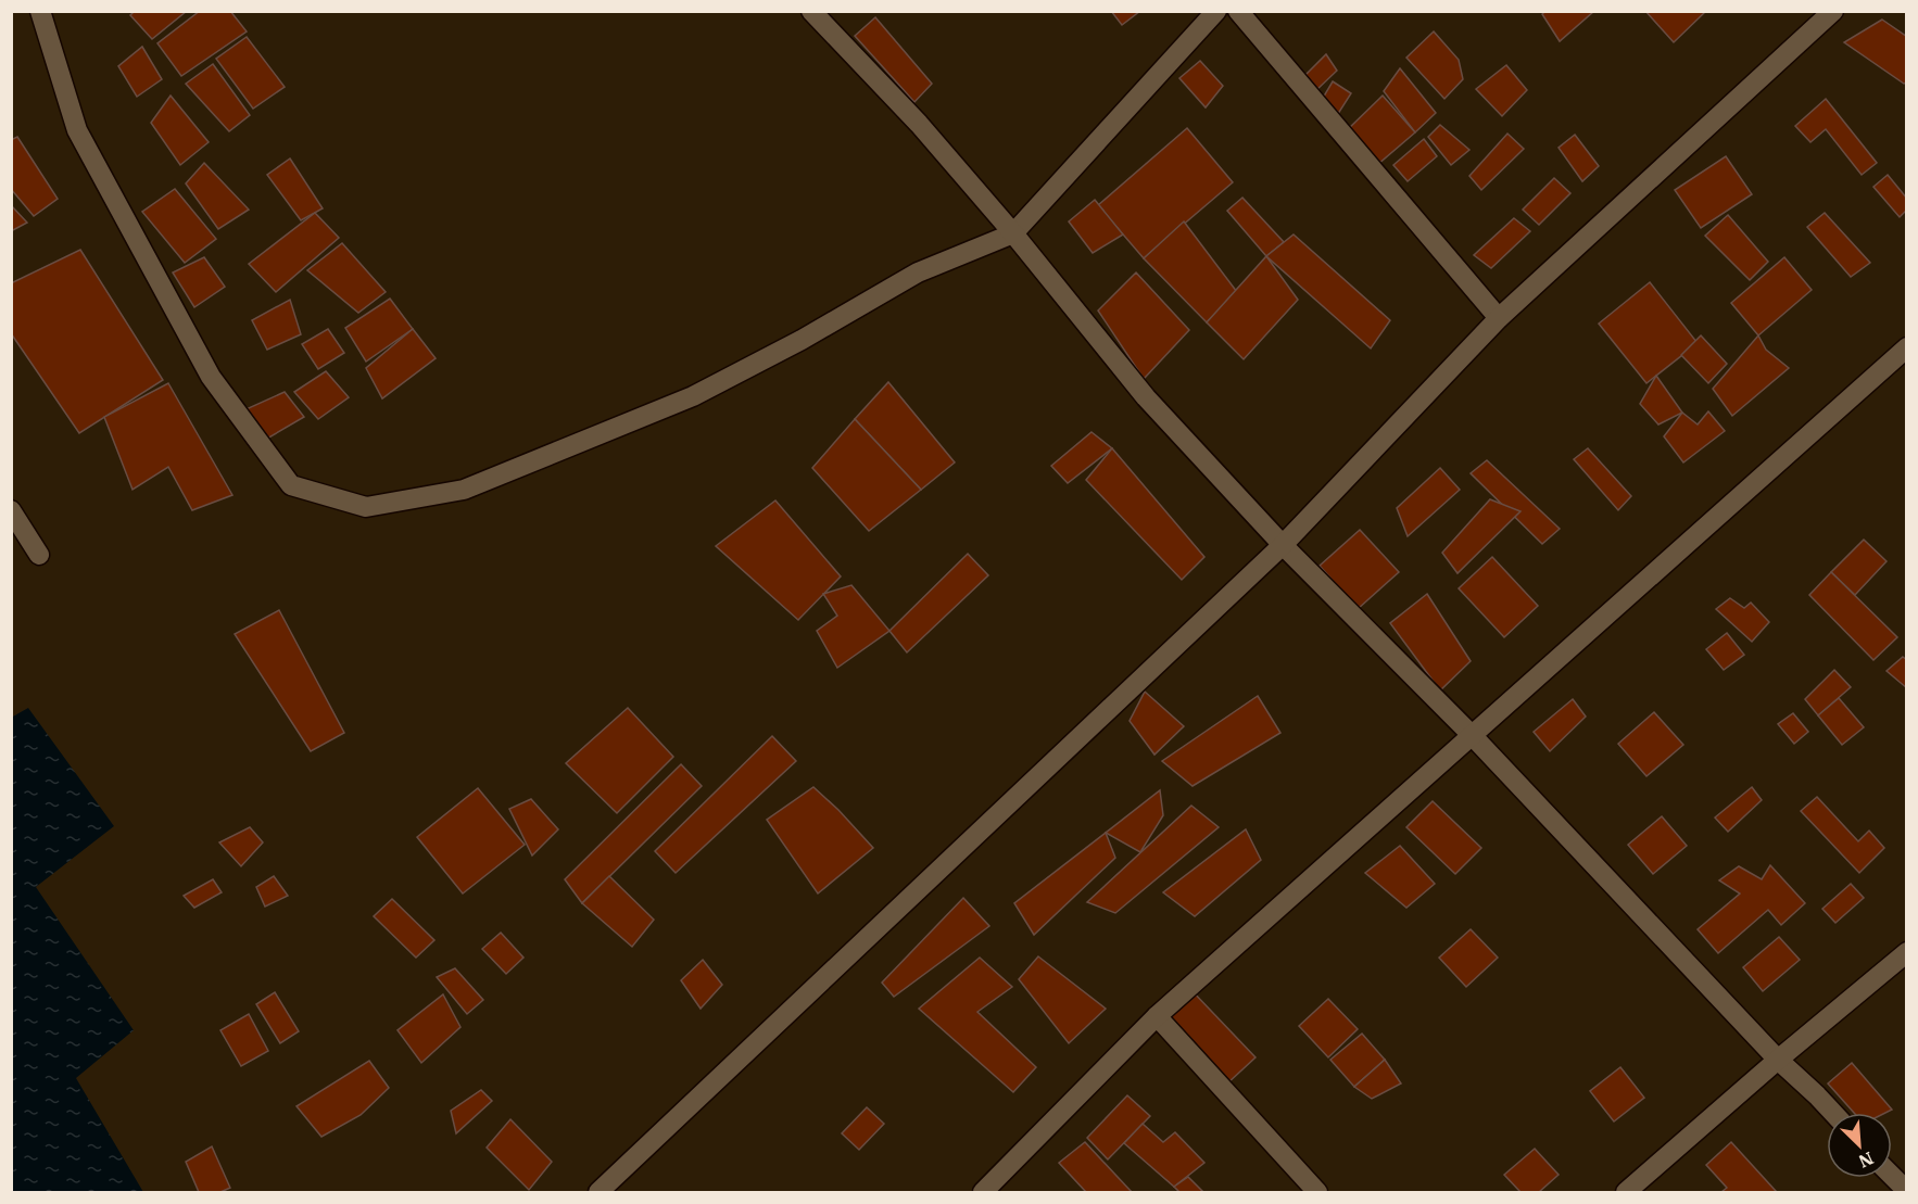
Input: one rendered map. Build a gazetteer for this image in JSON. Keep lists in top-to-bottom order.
{
  "north": "bottom right"
}
